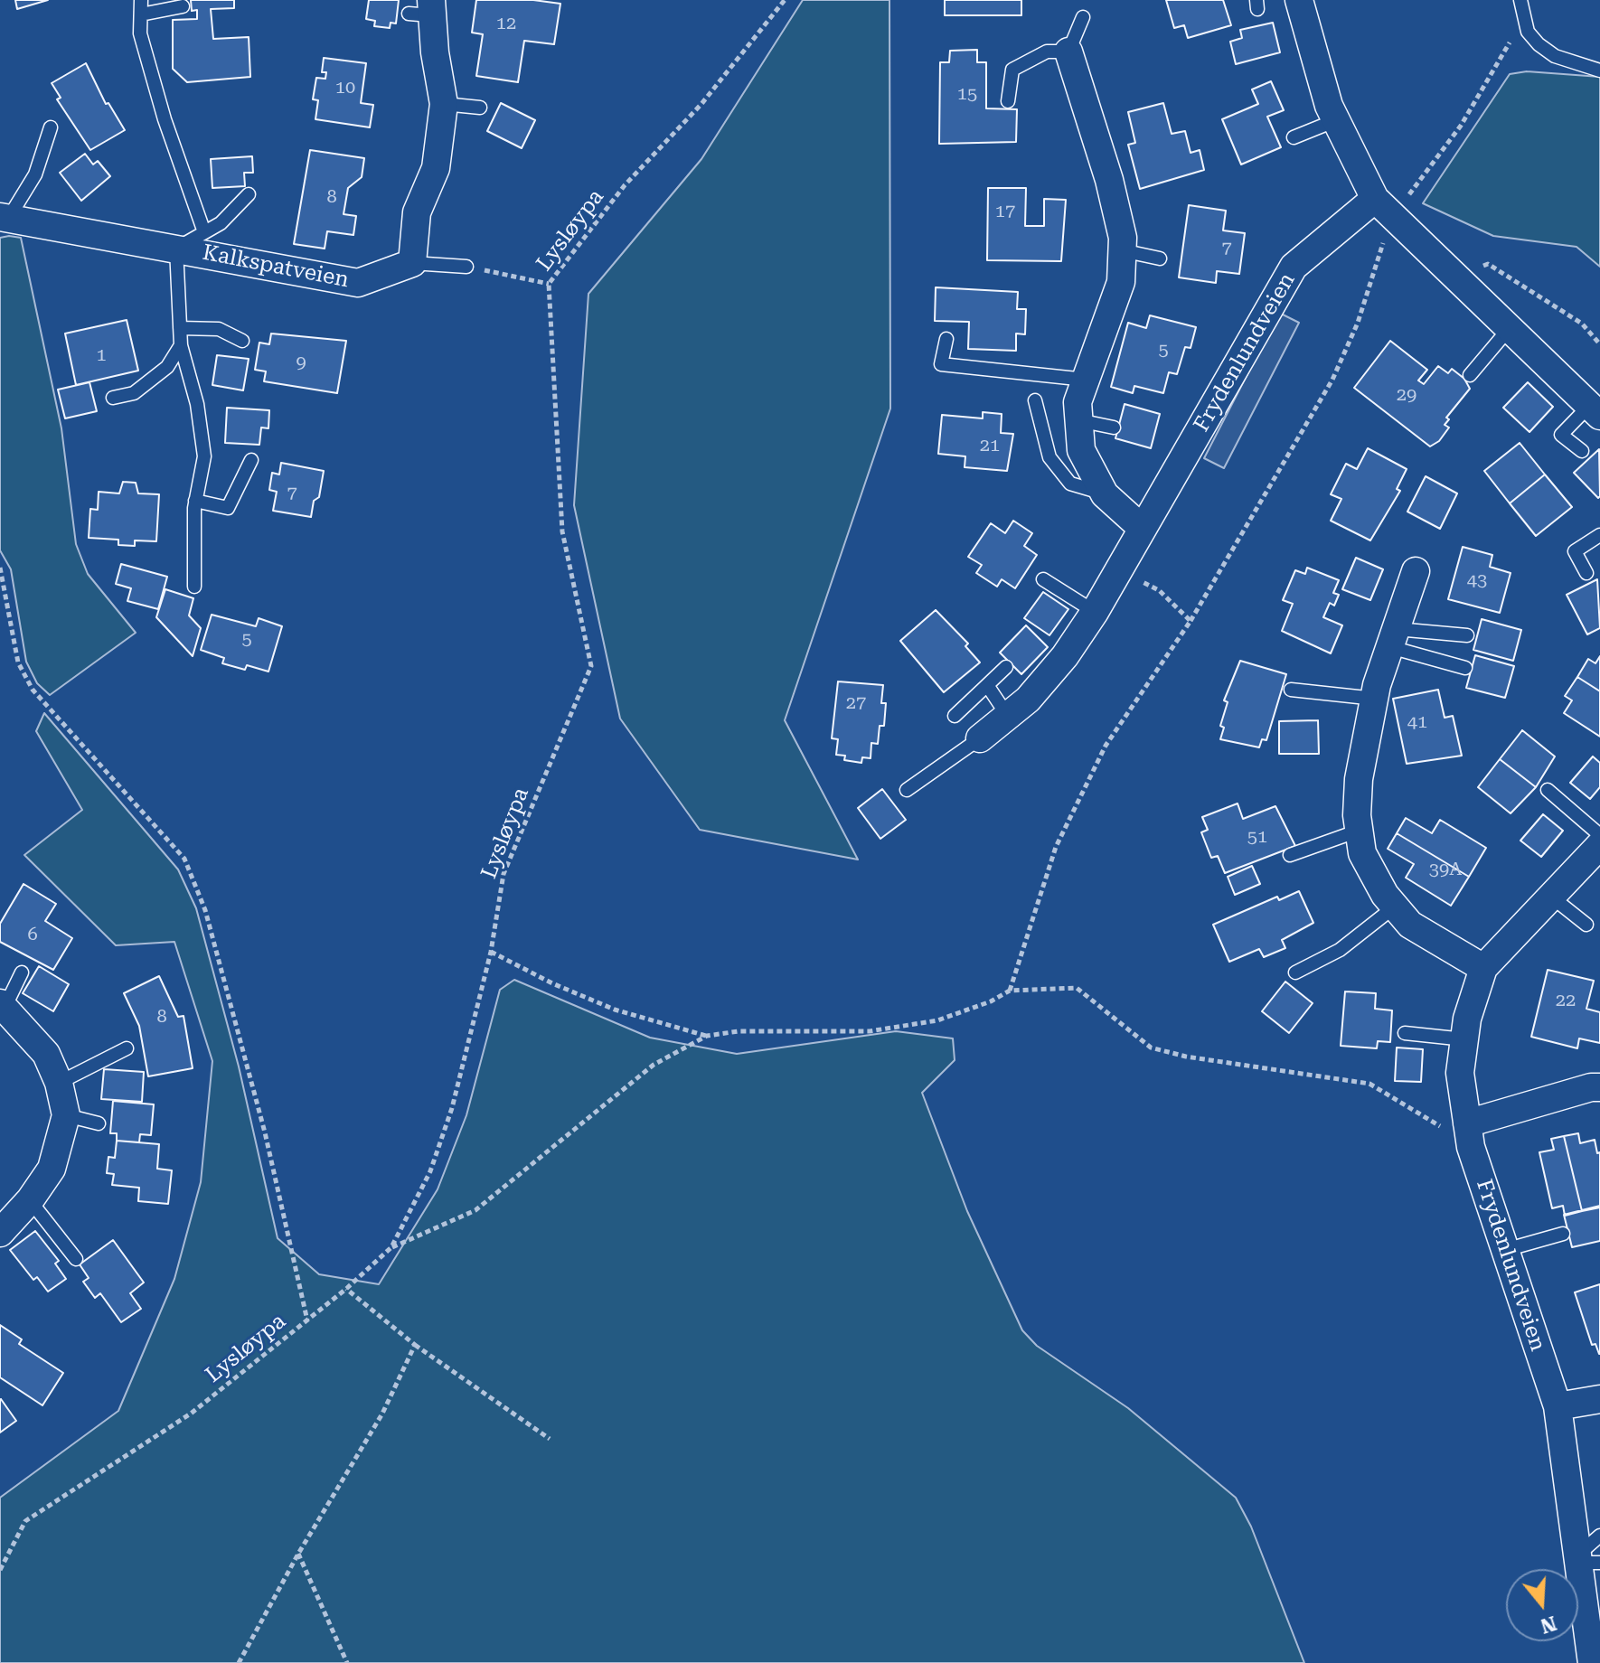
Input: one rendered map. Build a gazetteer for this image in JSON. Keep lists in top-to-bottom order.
{
  "streets": {
    "street": ["Kalkspatveien", "Frydenlundveien"],
    "path": ["Lysløypa"]
  },
  "house_numbers": [
    "12",
    "10",
    "15",
    "8",
    "17",
    "7",
    "5",
    "1",
    "9",
    "29",
    "21",
    "7",
    "43",
    "5",
    "27",
    "41",
    "51",
    "39A",
    "6",
    "22",
    "8"
  ],
  "north": "bottom"
}
